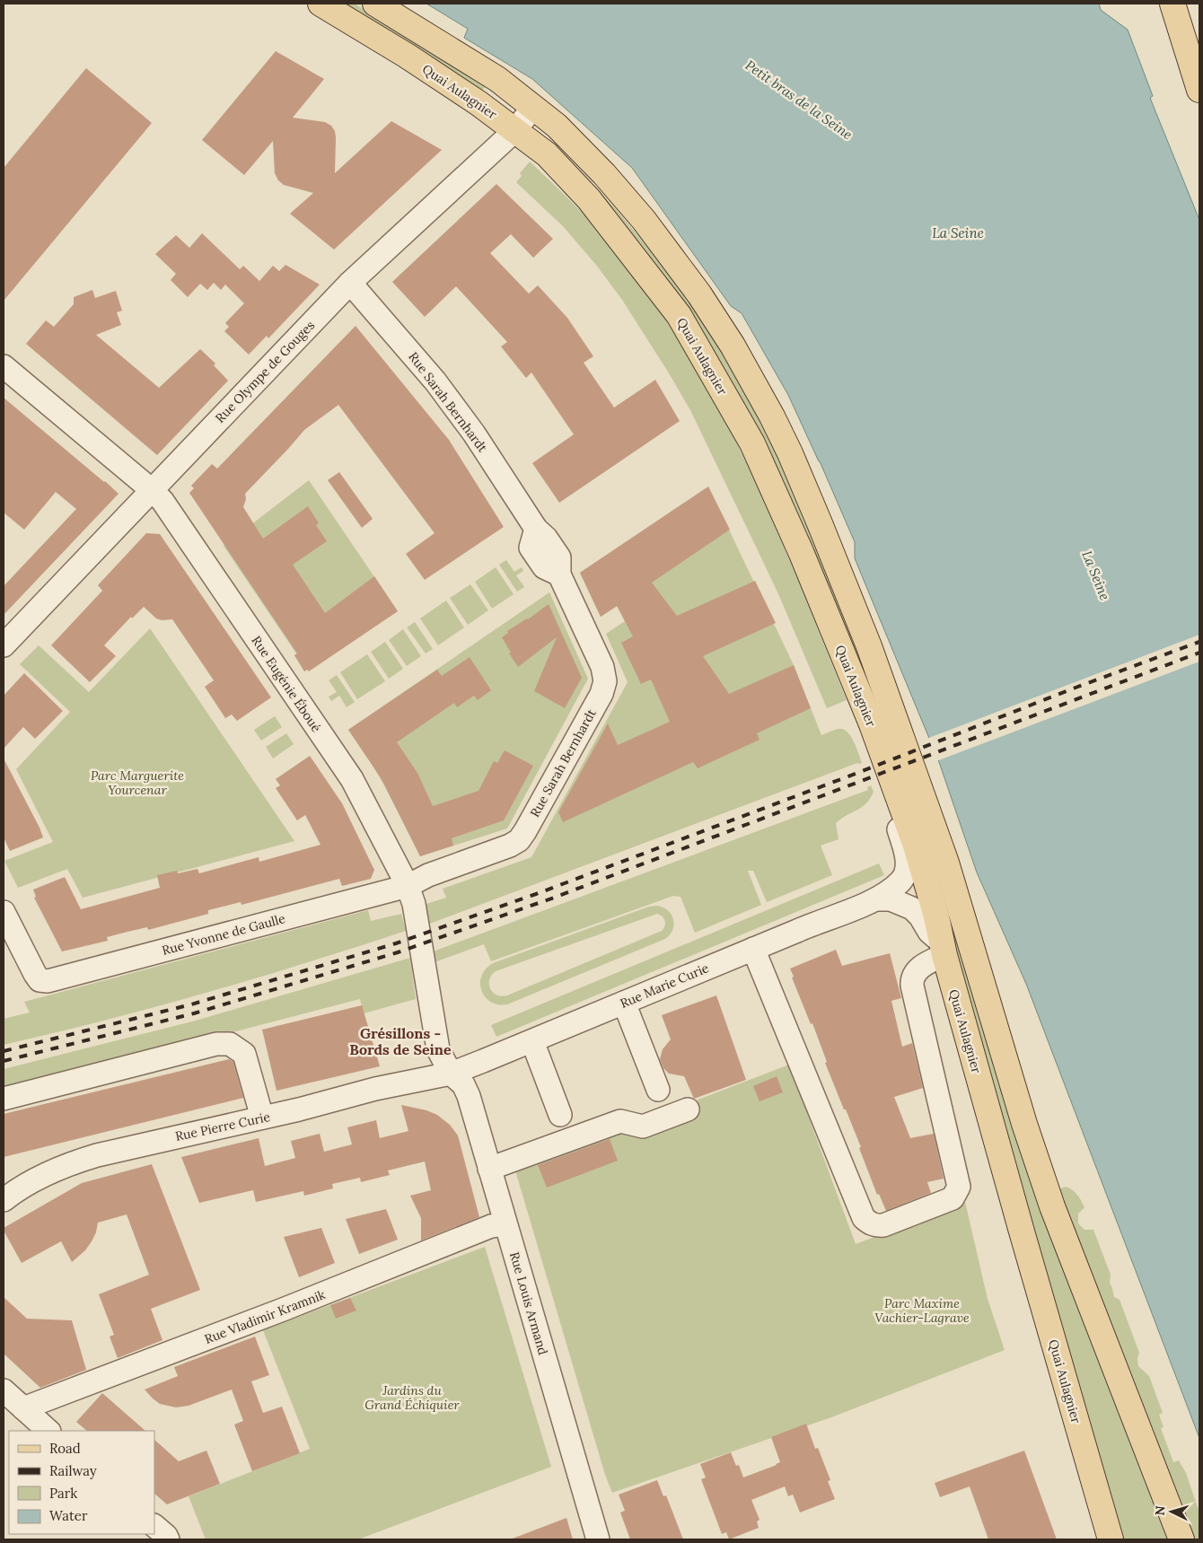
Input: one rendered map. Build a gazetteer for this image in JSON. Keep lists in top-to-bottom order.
{
  "streets": {
    "main road": ["Quai Aulagnier"],
    "street": [
      "Rue Olympe de Gouges",
      "Rue Sarah Bernhardt",
      "Rue Eugénie Éboué",
      "Rue Yvonne de Gaulle",
      "Rue Marie Curie",
      "Rue Pierre Curie",
      "Rue Louis Armand",
      "Rue Vladimir Kramnik"
    ]
  },
  "crossings": [
    ["Quai Aulagnier", "Rue Olympe de Gouges"],
    ["Quai Aulagnier", "Rue Marie Curie"],
    ["Rue Olympe de Gouges", "Rue Sarah Bernhardt"],
    ["Rue Olympe de Gouges", "Rue Eugénie Éboué"],
    ["Rue Sarah Bernhardt", "Rue Eugénie Éboué"],
    ["Rue Sarah Bernhardt", "Rue Yvonne de Gaulle"],
    ["Rue Eugénie Éboué", "Rue Yvonne de Gaulle"],
    ["Rue Eugénie Éboué", "Rue Marie Curie"],
    ["Rue Eugénie Éboué", "Rue Pierre Curie"],
    ["Rue Eugénie Éboué", "Rue Louis Armand"],
    ["Rue Marie Curie", "Rue Pierre Curie"],
    ["Rue Marie Curie", "Rue Louis Armand"],
    ["Rue Pierre Curie", "Rue Louis Armand"],
    ["Rue Louis Armand", "Rue Vladimir Kramnik"]
  ],
  "districts": ["Grésillons - Bords de Seine"],
  "water": ["Petit bras de la Seine", "La Seine"],
  "parks": ["Parc Marguerite Yourcenar", "Parc Maxime Vachier-Lagrave", "Jardins du Grand Échiquier"],
  "legend": [
    "Road",
    "Railway",
    "Park",
    "Water"
  ],
  "north": "left"
}
